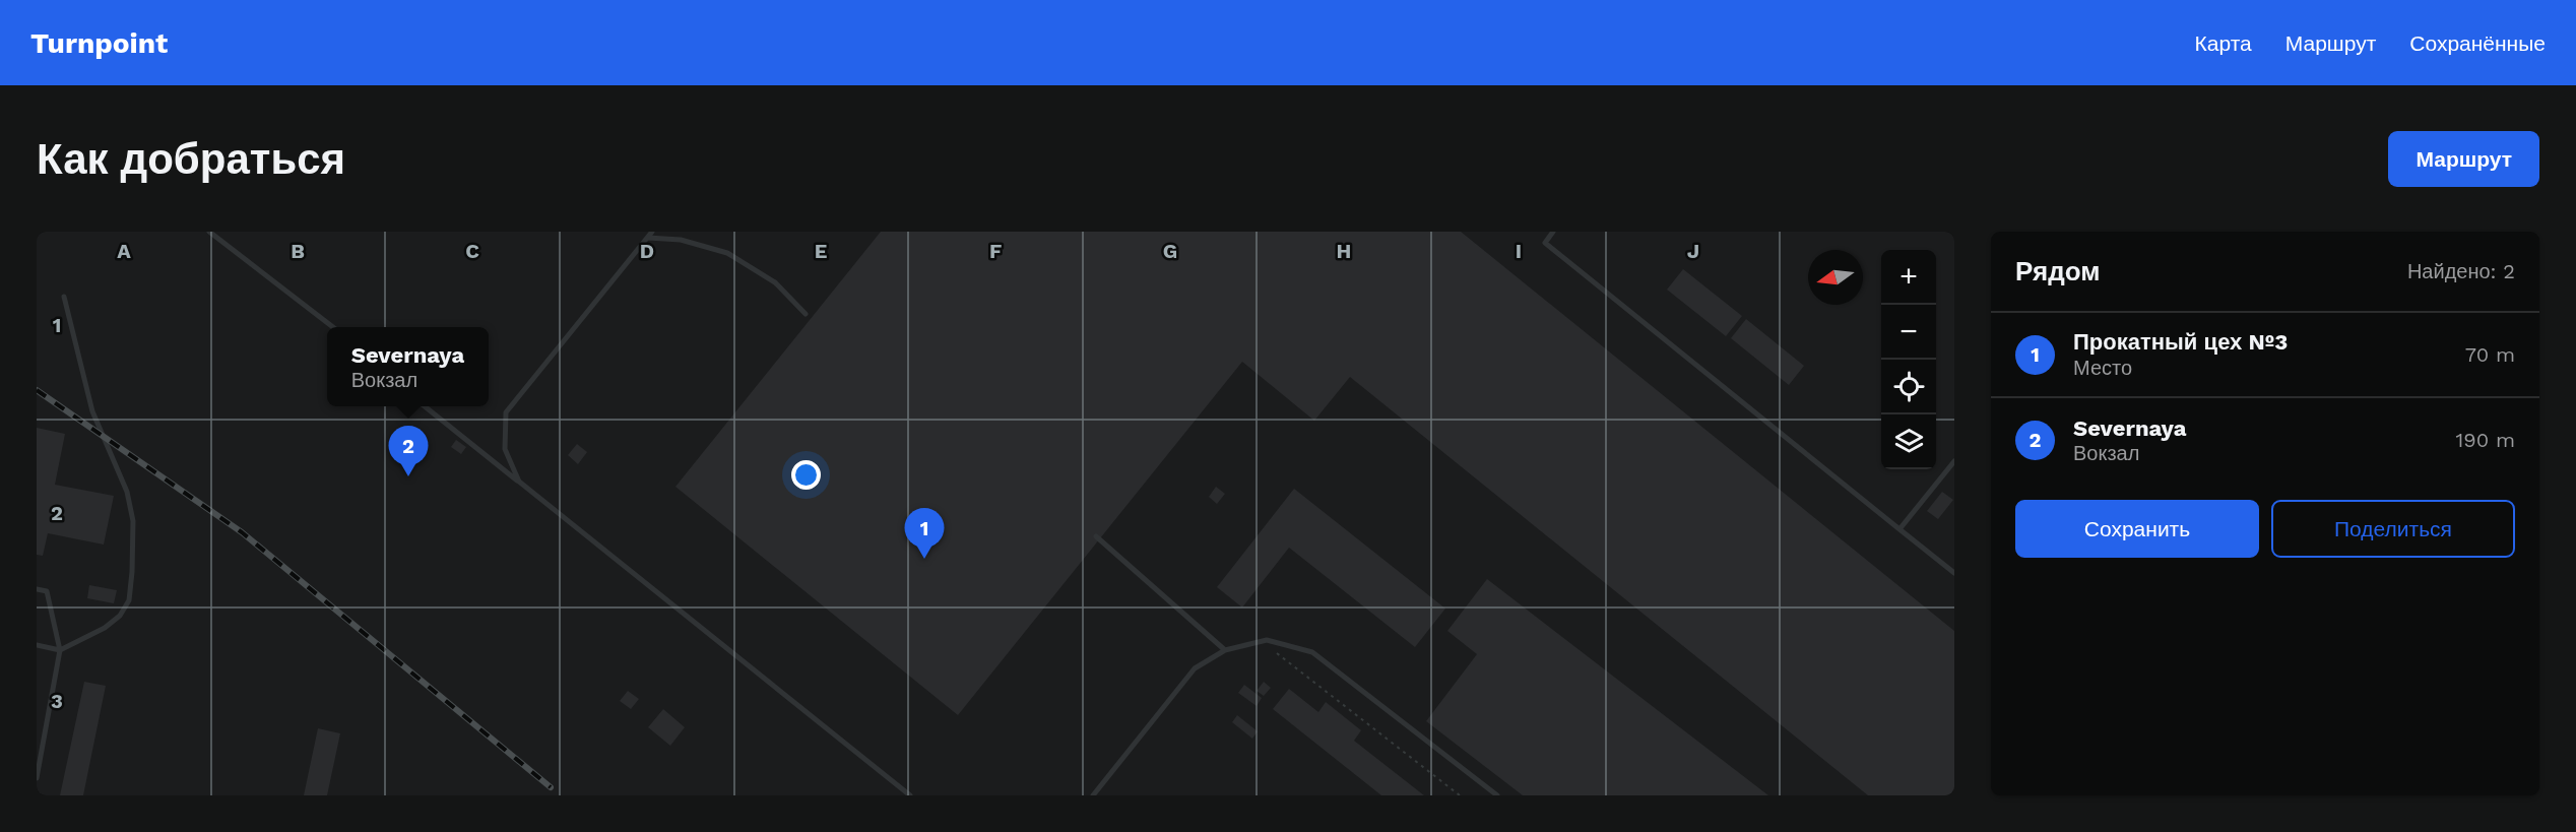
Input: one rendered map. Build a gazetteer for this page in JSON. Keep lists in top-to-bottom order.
{
  "north": "left",
  "page": {
    "header": "Turnpoint",
    "nav": ["Карта", "Маршрут", "Сохранённые"],
    "buttons": [
      "Маршрут",
      ["Сохранить", "Поделиться"]
    ],
    "title": "Как добраться",
    "heading": ["Рядом", "Найдено: 2"],
    "map_buttons": ["+", "−"],
    "list": [
      {
        "mark": "1",
        "name": "Прокатный цех №3",
        "note": "Место",
        "value": "70 m"
      },
      {
        "mark": "2",
        "name": "Severnaya",
        "note": "Вокзал",
        "value": "190 m"
      }
    ],
    "popup": ["Severnaya", "Вокзал"],
    "pins": ["2", "1"]
  },
  "grid": {
    "columns": [
      "A",
      "B",
      "C",
      "D",
      "E",
      "F",
      "G",
      "H",
      "I",
      "J"
    ],
    "rows": ["1", "2", "3"]
  }
}
